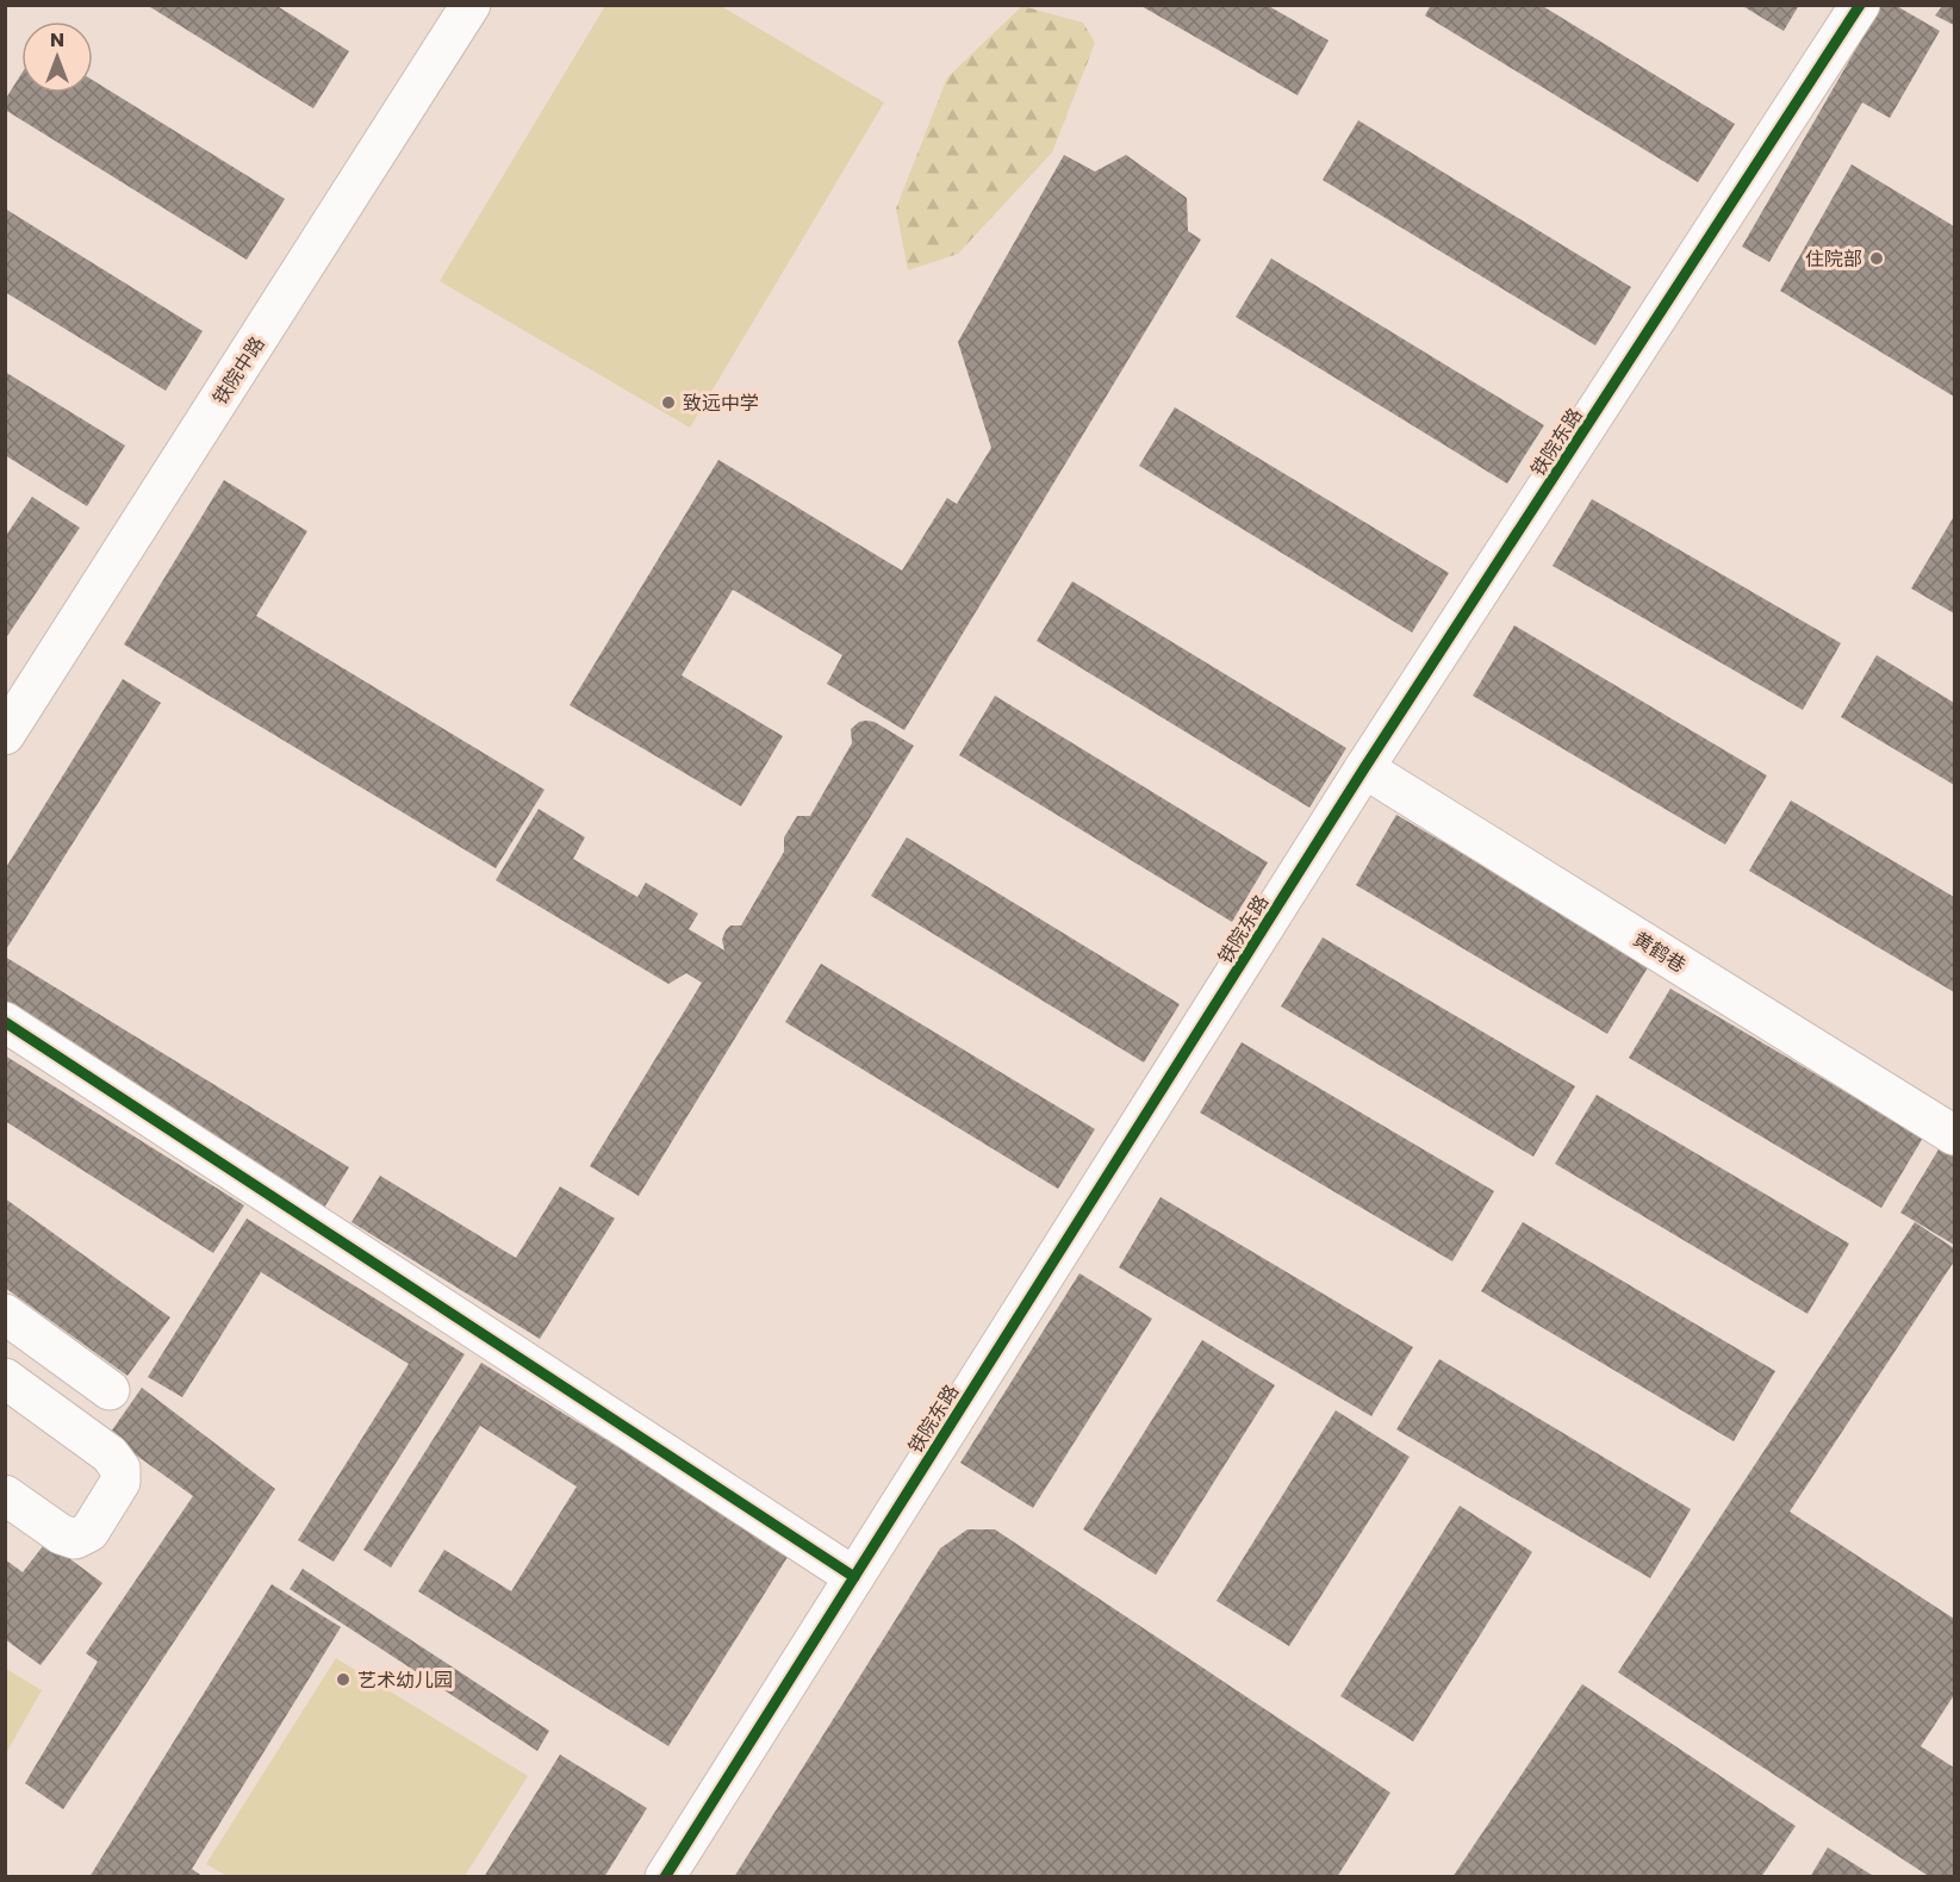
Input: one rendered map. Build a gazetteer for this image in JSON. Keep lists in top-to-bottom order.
{
  "streets": {
    "street": ["铁院中路", "铁院东路", "黄鹤巷"]
  },
  "crossings": [
    ["铁院东路", "黄鹤巷"]
  ],
  "places": ["住院部", "致远中学", "艺术幼儿园"],
  "north": "top"
}
